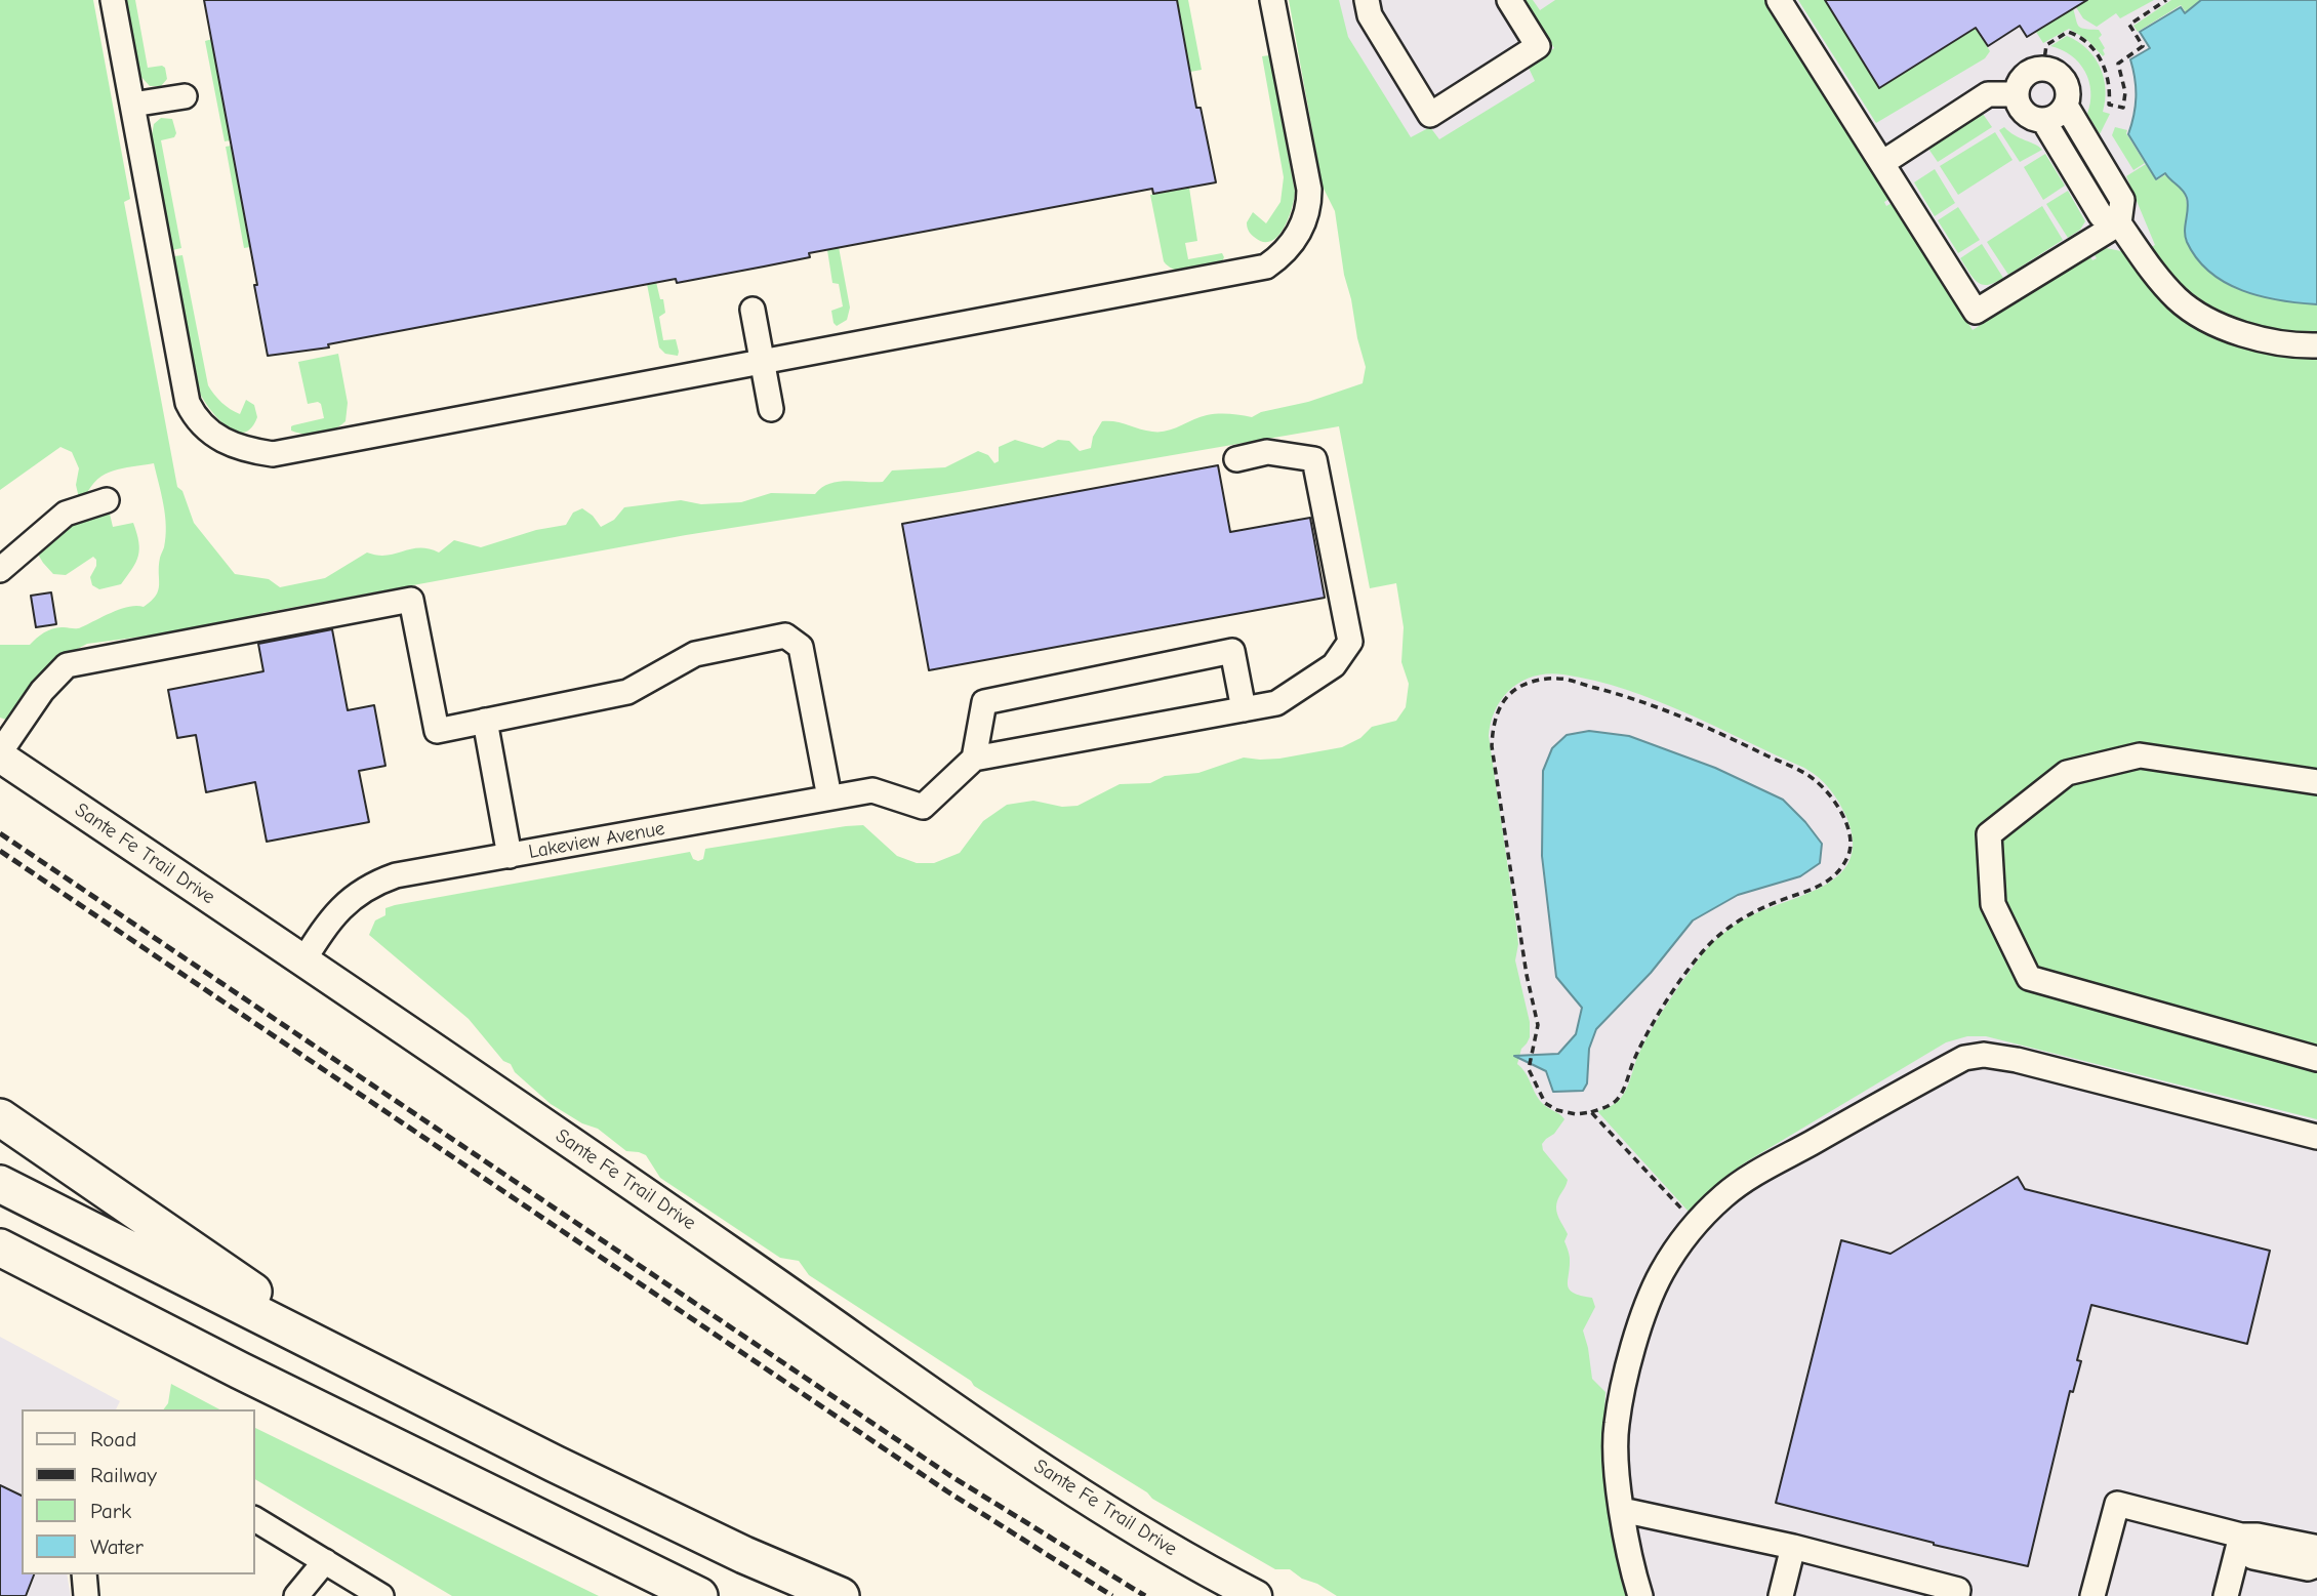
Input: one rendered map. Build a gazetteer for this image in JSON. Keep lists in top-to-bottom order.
{
  "streets": {
    "main road": ["Sante Fe Trail Drive"],
    "street": ["Lakeview Avenue"]
  },
  "crossings": [
    ["Lakeview Avenue", "Sante Fe Trail Drive"]
  ],
  "legend": [
    "Road",
    "Railway",
    "Park",
    "Water"
  ]
}
